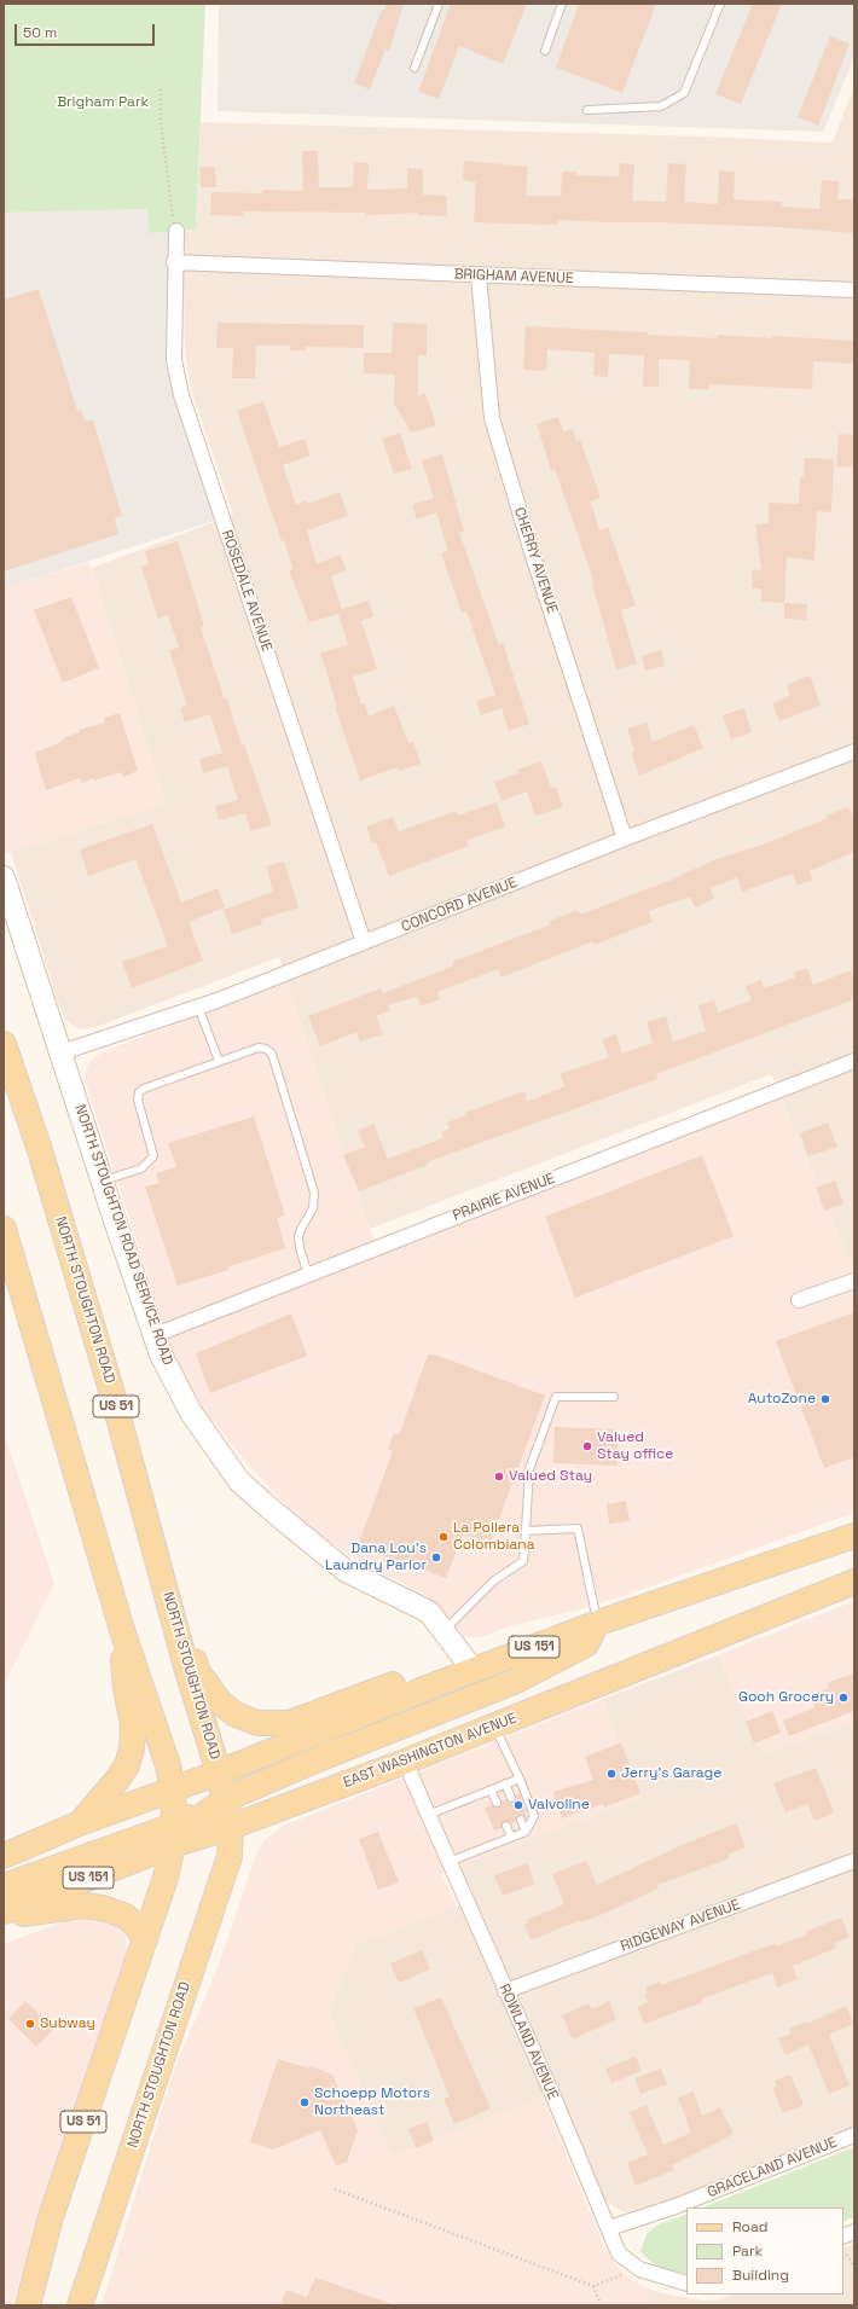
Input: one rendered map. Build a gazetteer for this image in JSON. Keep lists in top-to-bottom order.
{
  "streets": {
    "main road": [
      "NORTH STOUGHTON ROAD",
      "US 51",
      "US 151",
      "EAST WASHINGTON AVENUE"
    ],
    "street": [
      "BRIGHAM AVENUE",
      "CHERRY AVENUE",
      "ROSEDALE AVENUE",
      "CONCORD AVENUE",
      "PRAIRIE AVENUE",
      "NORTH STOUGHTON ROAD SERVICE ROAD",
      "RIDGEWAY AVENUE",
      "ROWLAND AVENUE",
      "GRACELAND AVENUE"
    ]
  },
  "crossings": [
    ["BRIGHAM AVENUE", "CHERRY AVENUE"],
    ["BRIGHAM AVENUE", "ROSEDALE AVENUE"],
    ["CHERRY AVENUE", "CONCORD AVENUE"],
    ["ROSEDALE AVENUE", "CONCORD AVENUE"],
    ["CONCORD AVENUE", "NORTH STOUGHTON ROAD SERVICE ROAD"],
    ["PRAIRIE AVENUE", "NORTH STOUGHTON ROAD SERVICE ROAD"],
    ["NORTH STOUGHTON ROAD SERVICE ROAD", "US 151"],
    ["NORTH STOUGHTON ROAD", "US 151"],
    ["NORTH STOUGHTON ROAD", "EAST WASHINGTON AVENUE"],
    ["US 51", "US 151"],
    ["US 51", "EAST WASHINGTON AVENUE"],
    ["EAST WASHINGTON AVENUE", "ROWLAND AVENUE"],
    ["RIDGEWAY AVENUE", "ROWLAND AVENUE"],
    ["ROWLAND AVENUE", "GRACELAND AVENUE"]
  ],
  "parks": ["Brigham Park"],
  "places": [
    "AutoZone",
    "Valued Stay office",
    "Valued Stay",
    "La Pollera Colombiana",
    "Dana Lou's Laundry Parlor",
    "Gooh Grocery",
    "Jerry's Garage",
    "Valvoline",
    "Subway",
    "Schoepp Motors Northeast"
  ],
  "legend": ["Road", "Park", "Building"],
  "scale_bar": "50 m"
}
